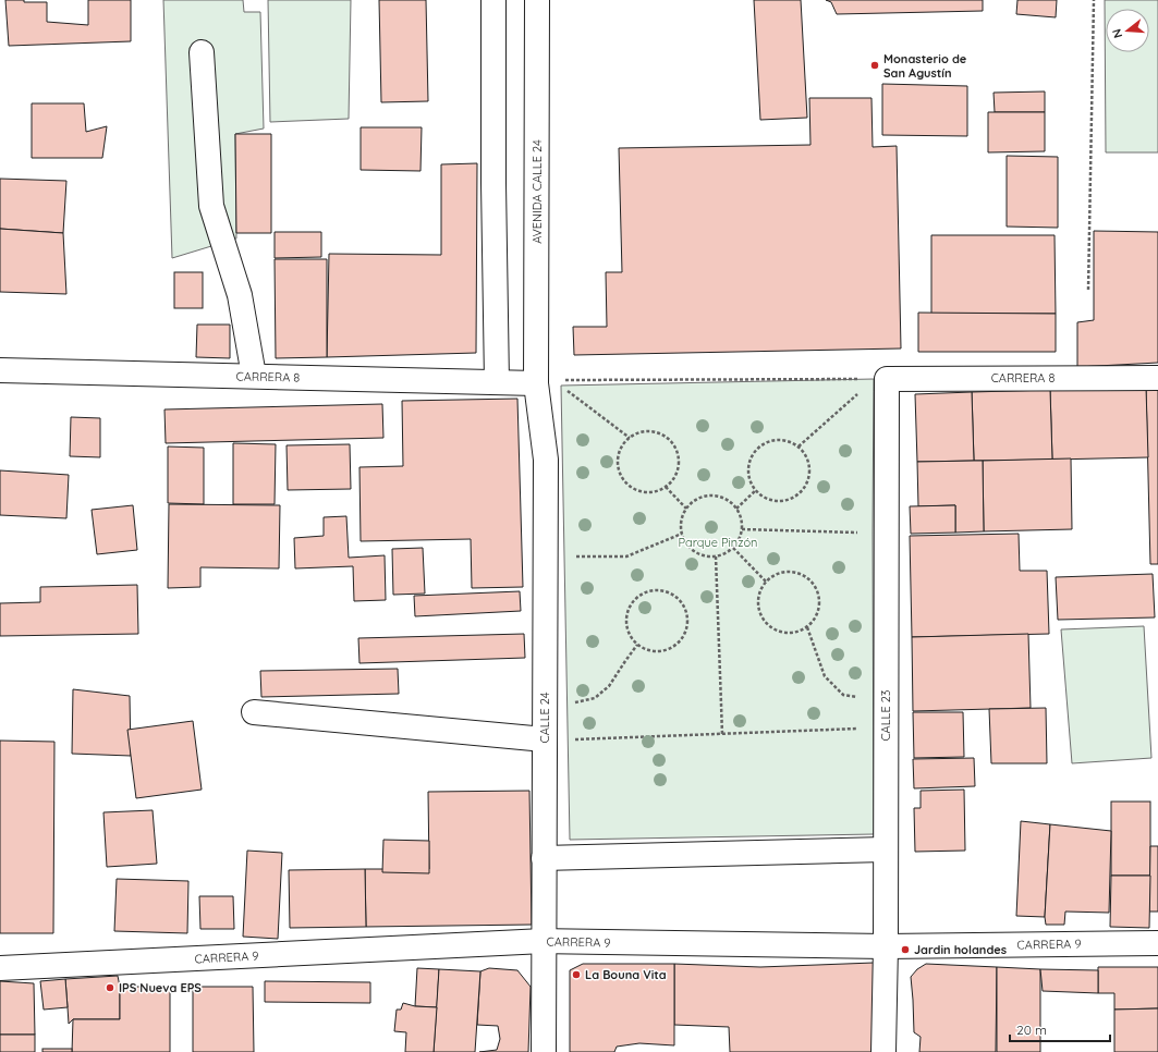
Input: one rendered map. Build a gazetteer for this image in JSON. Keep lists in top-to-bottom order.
{
  "streets": {
    "street": [
      "AVENIDA CALLE 24",
      "CARRERA 8",
      "CALLE 23",
      "CALLE 24",
      "CARRERA 9"
    ]
  },
  "crossings": [
    ["AVENIDA CALLE 24", "CARRERA 8"],
    ["AVENIDA CALLE 24", "CALLE 24"],
    ["CARRERA 8", "CALLE 23"],
    ["CARRERA 8", "CALLE 24"],
    ["CALLE 23", "CARRERA 9"],
    ["CALLE 24", "CARRERA 9"]
  ],
  "parks": ["Parque Pinzón"],
  "places": [
    "Monasterio de San Agustín",
    "Jardin holandes",
    "La Bouna Vita",
    "IPS Nueva EPS"
  ],
  "scale_bar": "20 m",
  "north": "left"
}
